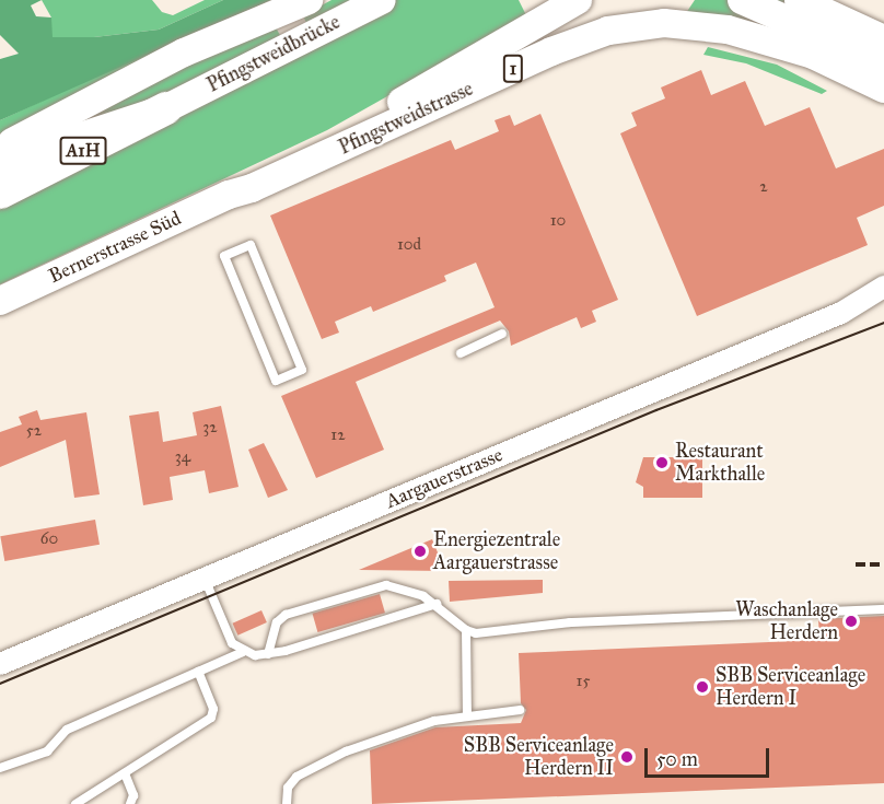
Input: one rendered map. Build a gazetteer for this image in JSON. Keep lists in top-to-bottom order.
{
  "streets": {
    "highway": ["A1H"],
    "main road": [
      "Pfingstweidbrücke",
      "1",
      "Pfingstweidstrasse",
      "Bernerstrasse Süd"
    ],
    "street": ["Aargauerstrasse"]
  },
  "crossings": [
    ["Pfingstweidbrücke", "A1H"],
    ["Pfingstweidstrasse", "Bernerstrasse Süd"]
  ],
  "places": [
    "Restaurant Markthalle",
    "Energiezentrale Aargauerstrasse",
    "Waschanlage Herdern",
    "SBB Serviceanlage Herdern I",
    "SBB Serviceanlage Herdern II"
  ],
  "house_numbers": [
    "2",
    "10",
    "10d",
    "32",
    "52",
    "12",
    "34",
    "60",
    "15"
  ],
  "scale_bar": "50 m"
}
